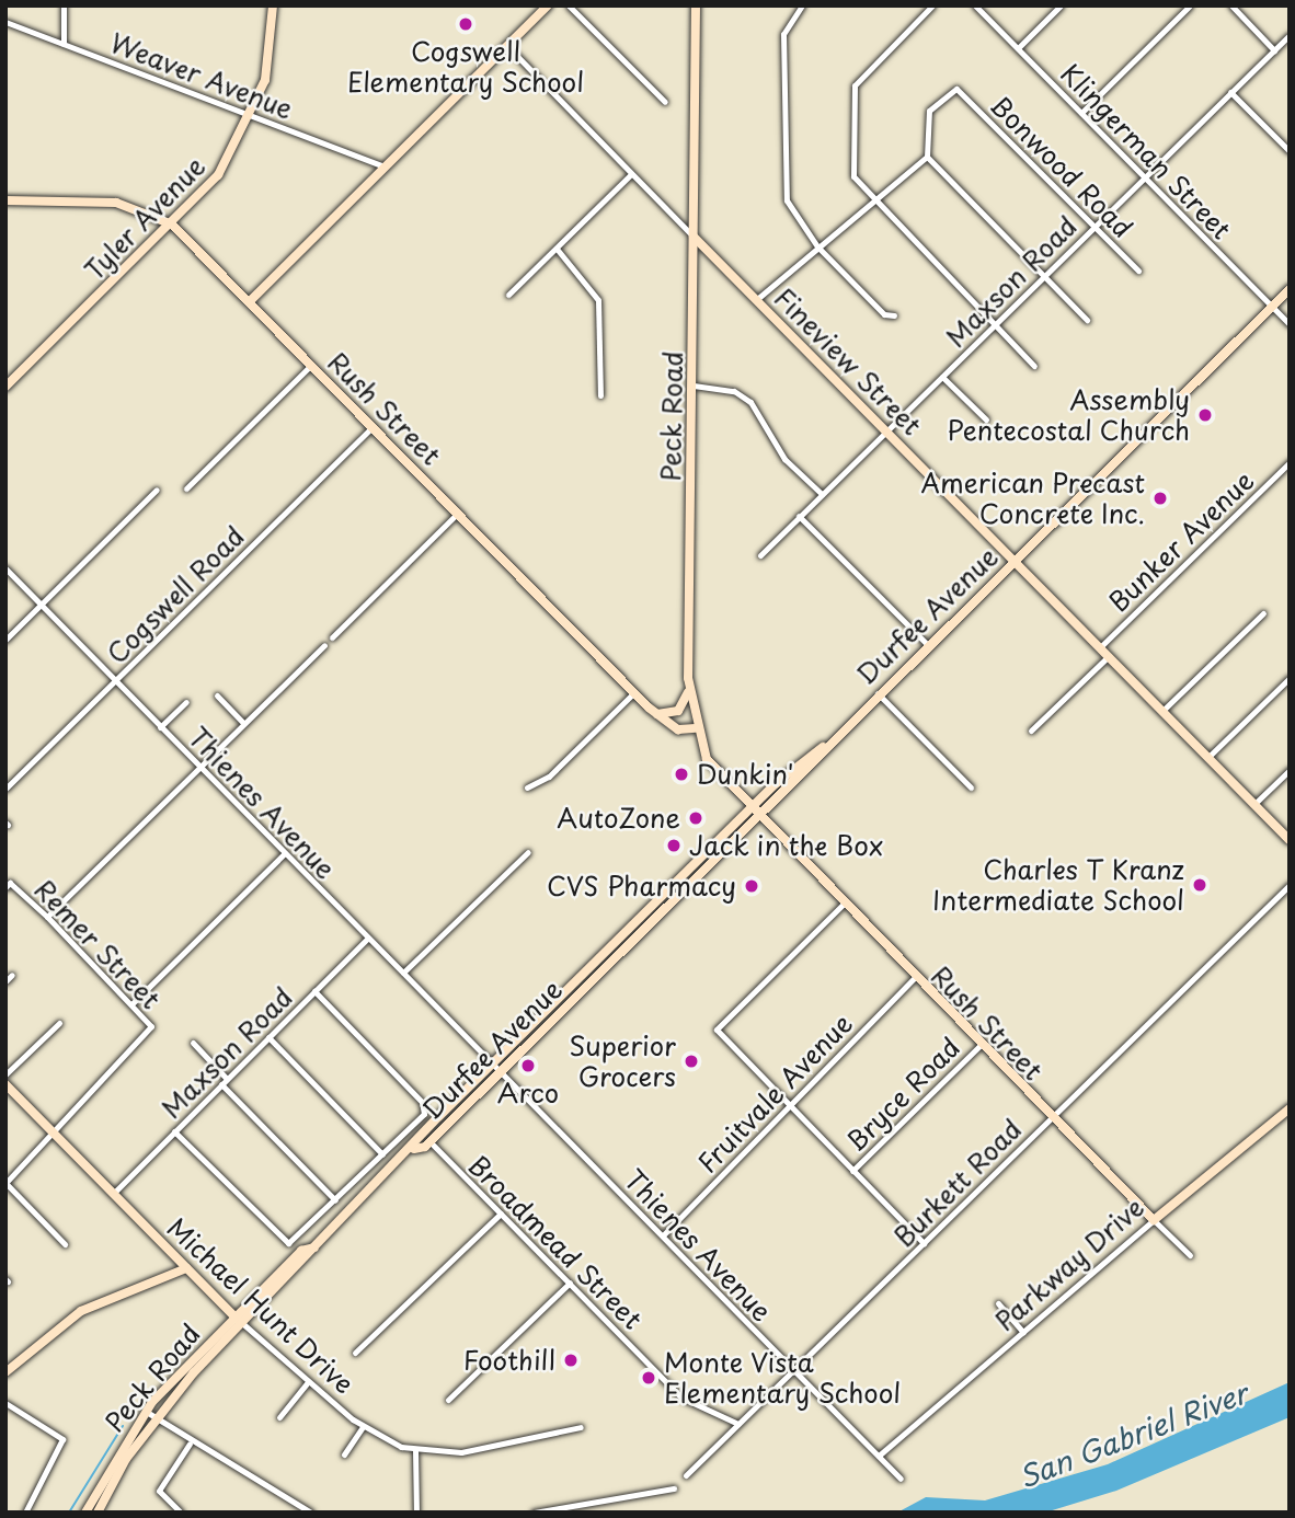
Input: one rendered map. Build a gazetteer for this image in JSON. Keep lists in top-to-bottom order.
{
  "streets": {
    "main road": [
      "Tyler Avenue",
      "Fineview Street",
      "Rush Street",
      "Peck Road",
      "Durfee Avenue",
      "Parkway Drive",
      "Michael Hunt Drive"
    ],
    "street": [
      "Weaver Avenue",
      "Klingerman Street",
      "Bonwood Road",
      "Maxson Road",
      "Bunker Avenue",
      "Cogswell Road",
      "Thienes Avenue",
      "Remer Street",
      "Fruitvale Avenue",
      "Bryce Road",
      "Burkett Road",
      "Broadmead Street"
    ]
  },
  "crossings": [
    ["Weaver Avenue", "Tyler Avenue"],
    ["Klingerman Street", "Maxson Road"],
    ["Klingerman Street", "Durfee Avenue"],
    ["Bonwood Road", "Maxson Road"],
    ["Tyler Avenue", "Rush Street"],
    ["Maxson Road", "Fineview Street"],
    ["Maxson Road", "Durfee Avenue"],
    ["Maxson Road", "Thienes Avenue"],
    ["Maxson Road", "Michael Hunt Drive"],
    ["Fineview Street", "Peck Road"],
    ["Fineview Street", "Bunker Avenue"],
    ["Fineview Street", "Durfee Avenue"],
    ["Rush Street", "Peck Road"],
    ["Rush Street", "Cogswell Road"],
    ["Rush Street", "Durfee Avenue"],
    ["Rush Street", "Fruitvale Avenue"],
    ["Rush Street", "Bryce Road"],
    ["Rush Street", "Burkett Road"],
    ["Rush Street", "Parkway Drive"],
    ["Peck Road", "Durfee Avenue"],
    ["Peck Road", "Michael Hunt Drive"],
    ["Cogswell Road", "Thienes Avenue"],
    ["Durfee Avenue", "Thienes Avenue"],
    ["Durfee Avenue", "Broadmead Street"],
    ["Durfee Avenue", "Michael Hunt Drive"],
    ["Thienes Avenue", "Fruitvale Avenue"],
    ["Thienes Avenue", "Burkett Road"],
    ["Thienes Avenue", "Parkway Drive"],
    ["Remer Street", "Michael Hunt Drive"],
    ["Burkett Road", "Broadmead Street"]
  ],
  "water": ["San Gabriel River"],
  "places": [
    "Cogswell Elementary School",
    "Assembly Pentecostal Church",
    "American Precast Concrete Inc.",
    "Dunkin'",
    "AutoZone",
    "Jack in the Box",
    "Charles T Kranz Intermediate School",
    "CVS Pharmacy",
    "Superior Grocers",
    "Arco",
    "Foothill",
    "Monte Vista Elementary School"
  ]
}
